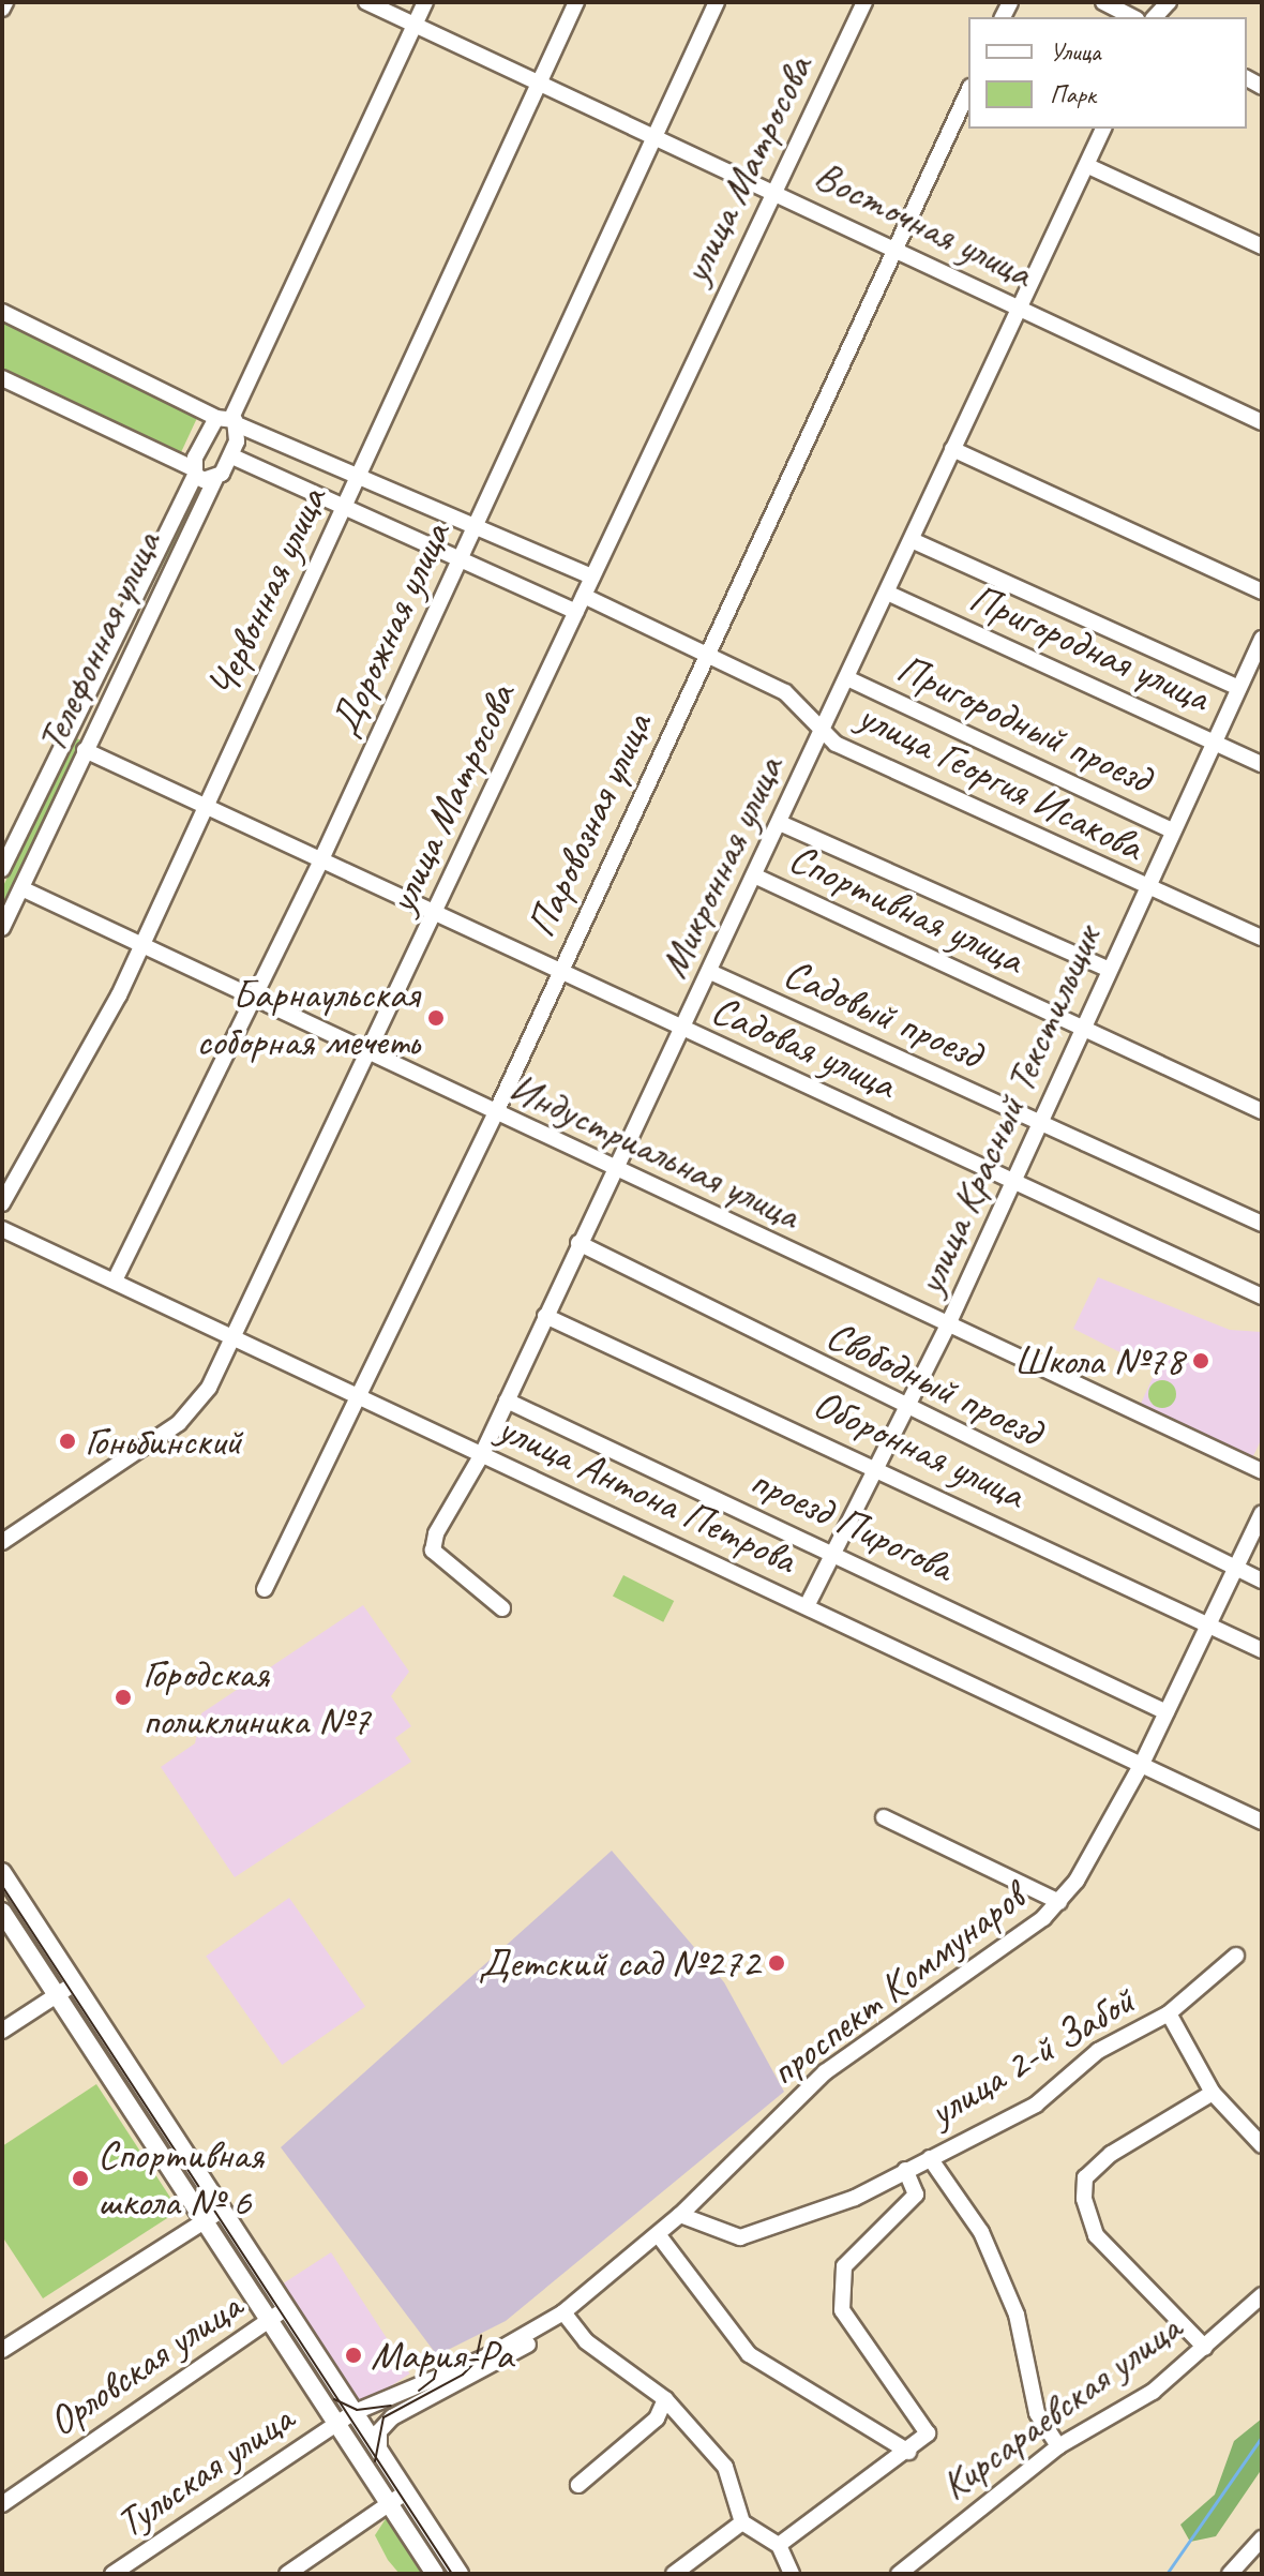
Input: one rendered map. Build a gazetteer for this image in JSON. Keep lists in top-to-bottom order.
{
  "streets": {
    "street": [
      "улица Матросова",
      "Восточная улица",
      "Червонная улица",
      "Дорожная улица",
      "Телефонная улица",
      "Пригородная улица",
      "Пригородный проезд",
      "улица Георгия Исакова",
      "Паровозная улица",
      "Микронная улица",
      "Спортивная улица",
      "Садовый проезд",
      "Садовая улица",
      "улица Красный Текстильщик",
      "Индустриальная улица",
      "Свободный проезд",
      "Оборонная улица",
      "улица Антона Петрова",
      "проезд Пирогова",
      "проспект Коммунаров",
      "улица 2-й Забой",
      "Орловская улица",
      "Кирсараевская улица",
      "Тульская улица"
    ]
  },
  "crossings": [
    ["улица Матросова", "Восточная улица"],
    ["улица Матросова", "улица Георгия Исакова"],
    ["улица Матросова", "Садовая улица"],
    ["улица Матросова", "Индустриальная улица"],
    ["улица Матросова", "улица Антона Петрова"],
    ["Восточная улица", "Червонная улица"],
    ["Восточная улица", "Дорожная улица"],
    ["Восточная улица", "Паровозная улица"],
    ["Восточная улица", "Микронная улица"],
    ["Червонная улица", "Садовая улица"],
    ["Червонная улица", "Индустриальная улица"],
    ["Дорожная улица", "Садовая улица"],
    ["Дорожная улица", "Индустриальная улица"],
    ["Дорожная улица", "улица Антона Петрова"],
    ["Телефонная улица", "Садовая улица"],
    ["Телефонная улица", "Индустриальная улица"],
    ["Пригородная улица", "Микронная улица"],
    ["Пригородная улица", "улица Красный Текстильщик"],
    ["Пригородный проезд", "Микронная улица"],
    ["Пригородный проезд", "улица Красный Текстильщик"],
    ["улица Георгия Исакова", "Паровозная улица"],
    ["улица Георгия Исакова", "Микронная улица"],
    ["улица Георгия Исакова", "улица Красный Текстильщик"],
    ["Паровозная улица", "Садовая улица"],
    ["Паровозная улица", "Индустриальная улица"],
    ["Паровозная улица", "улица Антона Петрова"],
    ["Микронная улица", "Спортивная улица"],
    ["Микронная улица", "Садовый проезд"],
    ["Микронная улица", "Садовая улица"],
    ["Микронная улица", "Индустриальная улица"],
    ["Микронная улица", "Свободный проезд"],
    ["Микронная улица", "Оборонная улица"],
    ["Микронная улица", "улица Антона Петрова"],
    ["Микронная улица", "проезд Пирогова"],
    ["Спортивная улица", "улица Красный Текстильщик"],
    ["Садовый проезд", "улица Красный Текстильщик"],
    ["Садовая улица", "улица Красный Текстильщик"],
    ["улица Красный Текстильщик", "Индустриальная улица"],
    ["улица Красный Текстильщик", "Свободный проезд"],
    ["улица Красный Текстильщик", "Оборонная улица"],
    ["улица Красный Текстильщик", "улица Антона Петрова"],
    ["улица Красный Текстильщик", "проезд Пирогова"],
    ["Свободный проезд", "проспект Коммунаров"],
    ["Оборонная улица", "проспект Коммунаров"],
    ["улица Антона Петрова", "проспект Коммунаров"],
    ["проезд Пирогова", "проспект Коммунаров"],
    ["проспект Коммунаров", "Тульская улица"],
    ["улица 2-й Забой", "Кирсараевская улица"]
  ],
  "places": [
    "Барнаульская соборная мечеть",
    "Школа №78",
    "Гоньбинский",
    "Городская поликлиника №7",
    "Детский сад №272",
    "Спортивная школа № 6",
    "Мария-Ра"
  ],
  "legend": ["Улица", "Парк"]
}
